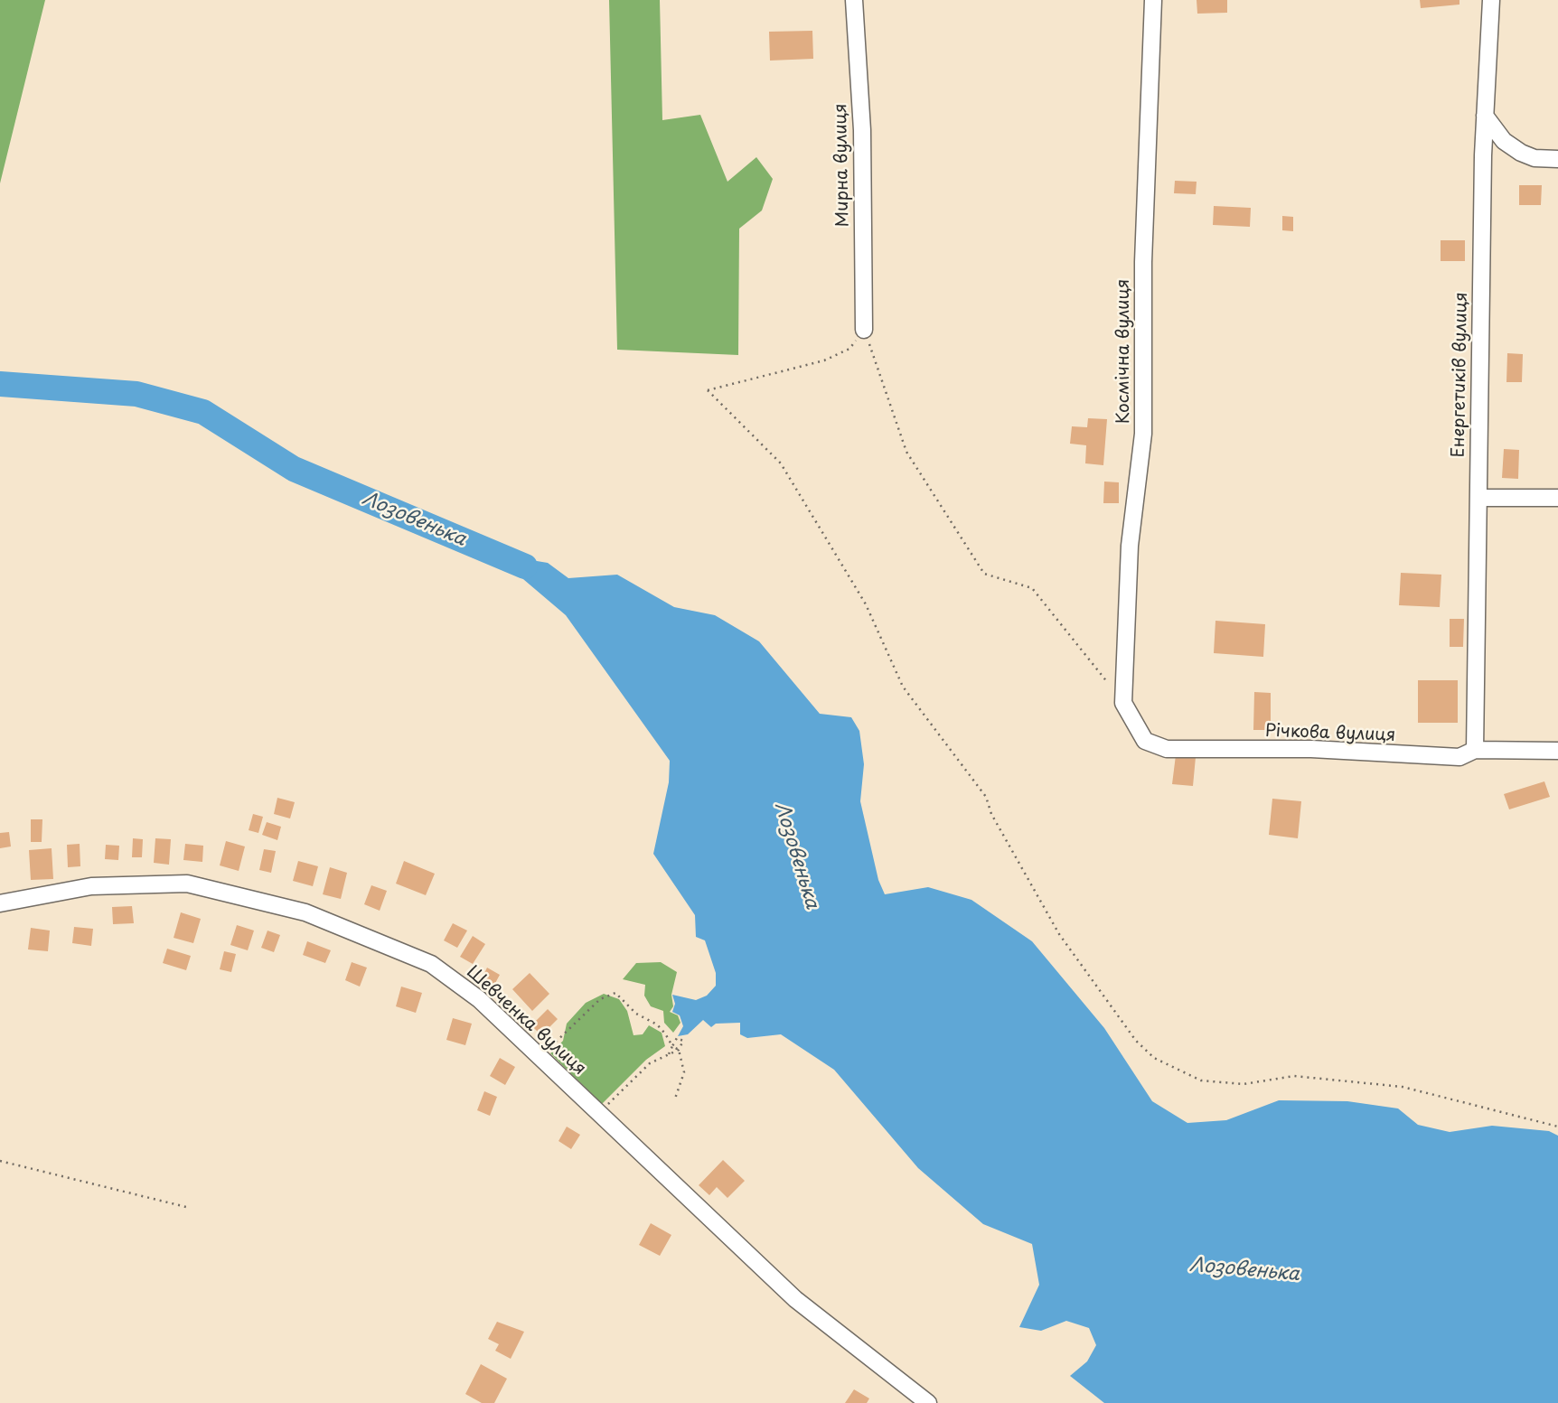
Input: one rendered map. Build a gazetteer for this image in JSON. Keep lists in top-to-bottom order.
{
  "streets": {
    "street": [
      "Мирна вулиця",
      "Космічна вулиця",
      "Енергетиків вулиця",
      "Річкова вулиця",
      "Шевченка вулиця"
    ]
  },
  "crossings": [
    ["Космічна вулиця", "Річкова вулиця"],
    ["Енергетиків вулиця", "Річкова вулиця"]
  ],
  "water": ["Лозовенька"]
}
